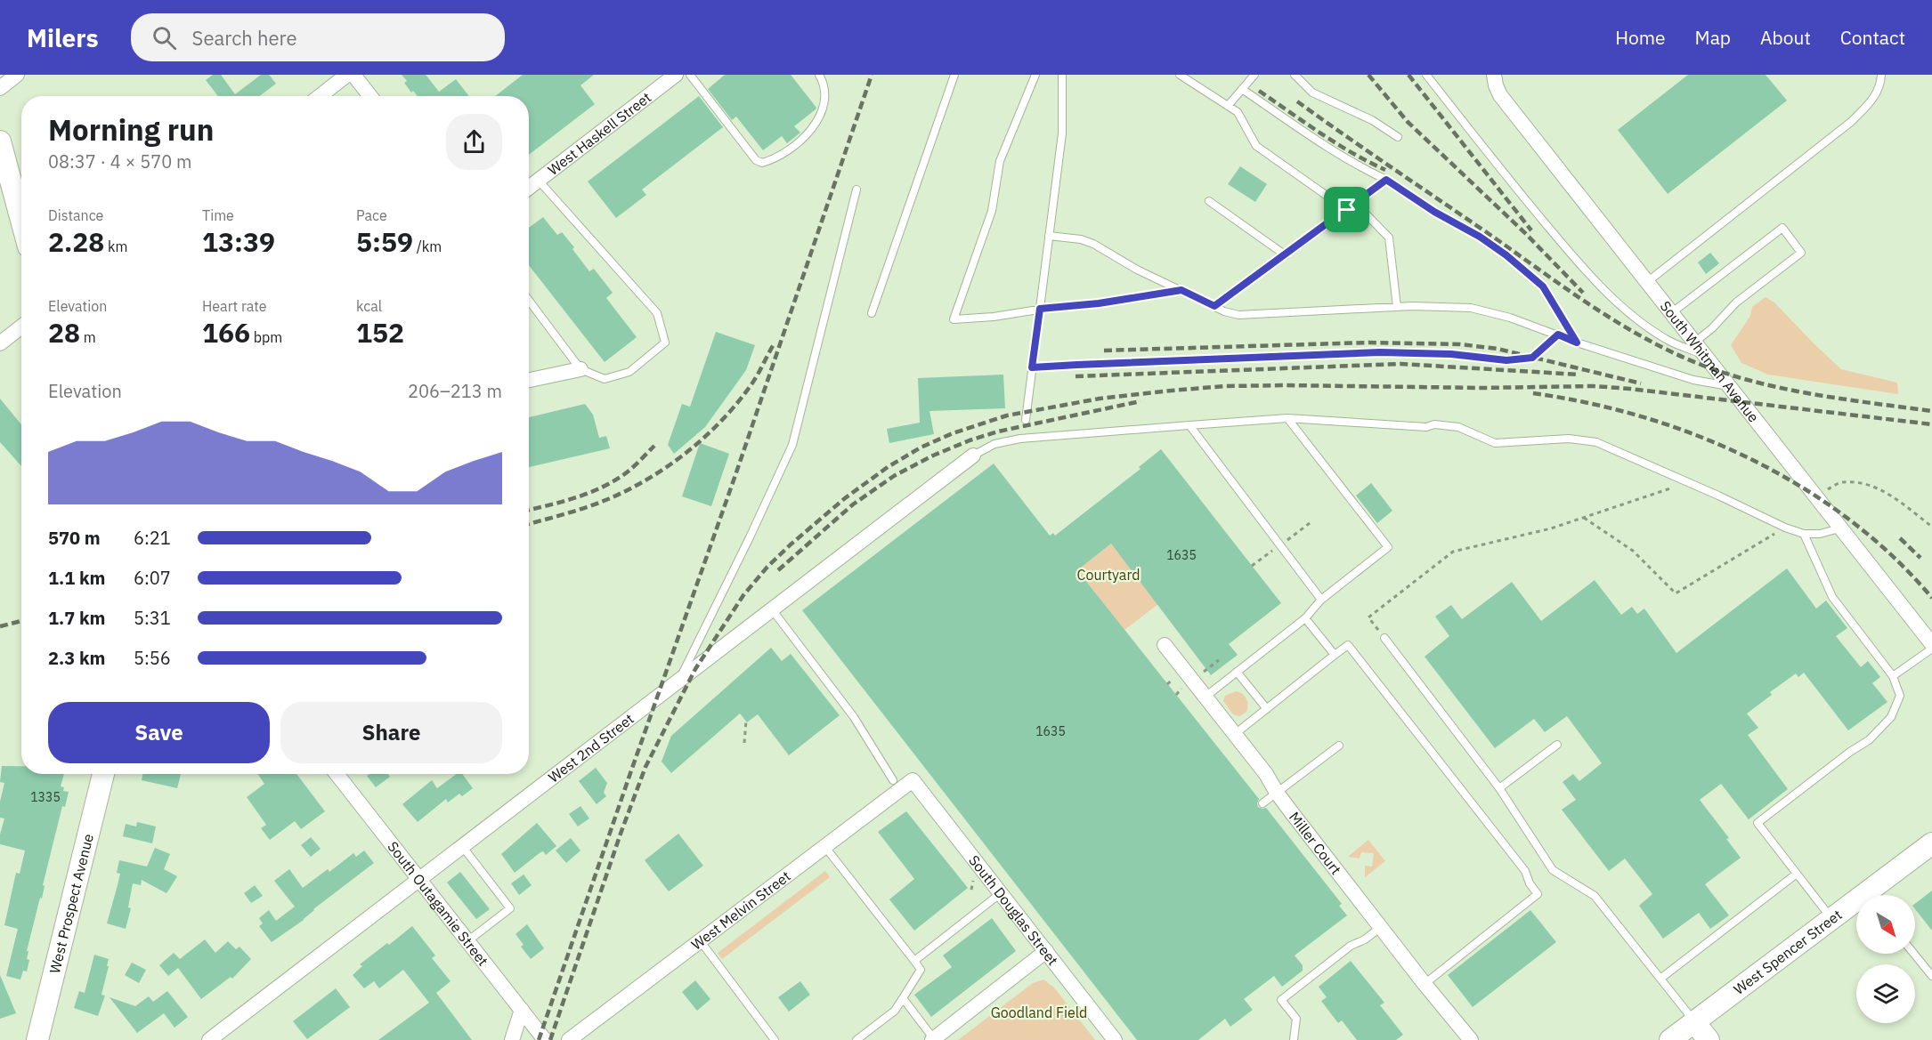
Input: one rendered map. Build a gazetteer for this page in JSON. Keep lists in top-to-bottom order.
{
  "streets": {
    "main road": ["West Prospect Avenue", "West Spencer Street"],
    "street": [
      "West Haskell Street",
      "South Whitman Avenue",
      "West 2nd Street",
      "Miller Court",
      "South Outagamie Street",
      "South Douglas Street",
      "West Melvin Street"
    ]
  },
  "crossings": [
    ["West 2nd Street", "South Outagamie Street"],
    ["South Douglas Street", "West Melvin Street"]
  ],
  "parks": ["Courtyard", "Goodland Field"],
  "house_numbers": ["1635", "1635", "1335"],
  "north": "bottom right",
  "page": {
    "header": "Milers",
    "search": "Search here",
    "nav": [
      "Home",
      "Map",
      "About",
      "Contact"
    ],
    "heading": ["Morning run", "08:37 · 4 × 570 m"],
    "stats": [
      ["Distance", "2.28 km"],
      ["Time", "13:39"],
      ["Pace", "5:59 /km"],
      ["Elevation", "28 m"],
      ["Heart rate", "166 bpm"],
      ["kcal", "152"]
    ],
    "chart": ["Elevation", "206–213 m"],
    "list": [
      {
        "name": "570 m",
        "note": "6:21"
      },
      {
        "name": "1.1 km",
        "note": "6:07"
      },
      {
        "name": "1.7 km",
        "note": "5:31"
      },
      {
        "name": "2.3 km",
        "note": "5:56"
      }
    ],
    "buttons": ["Save", "Share"]
  }
}
